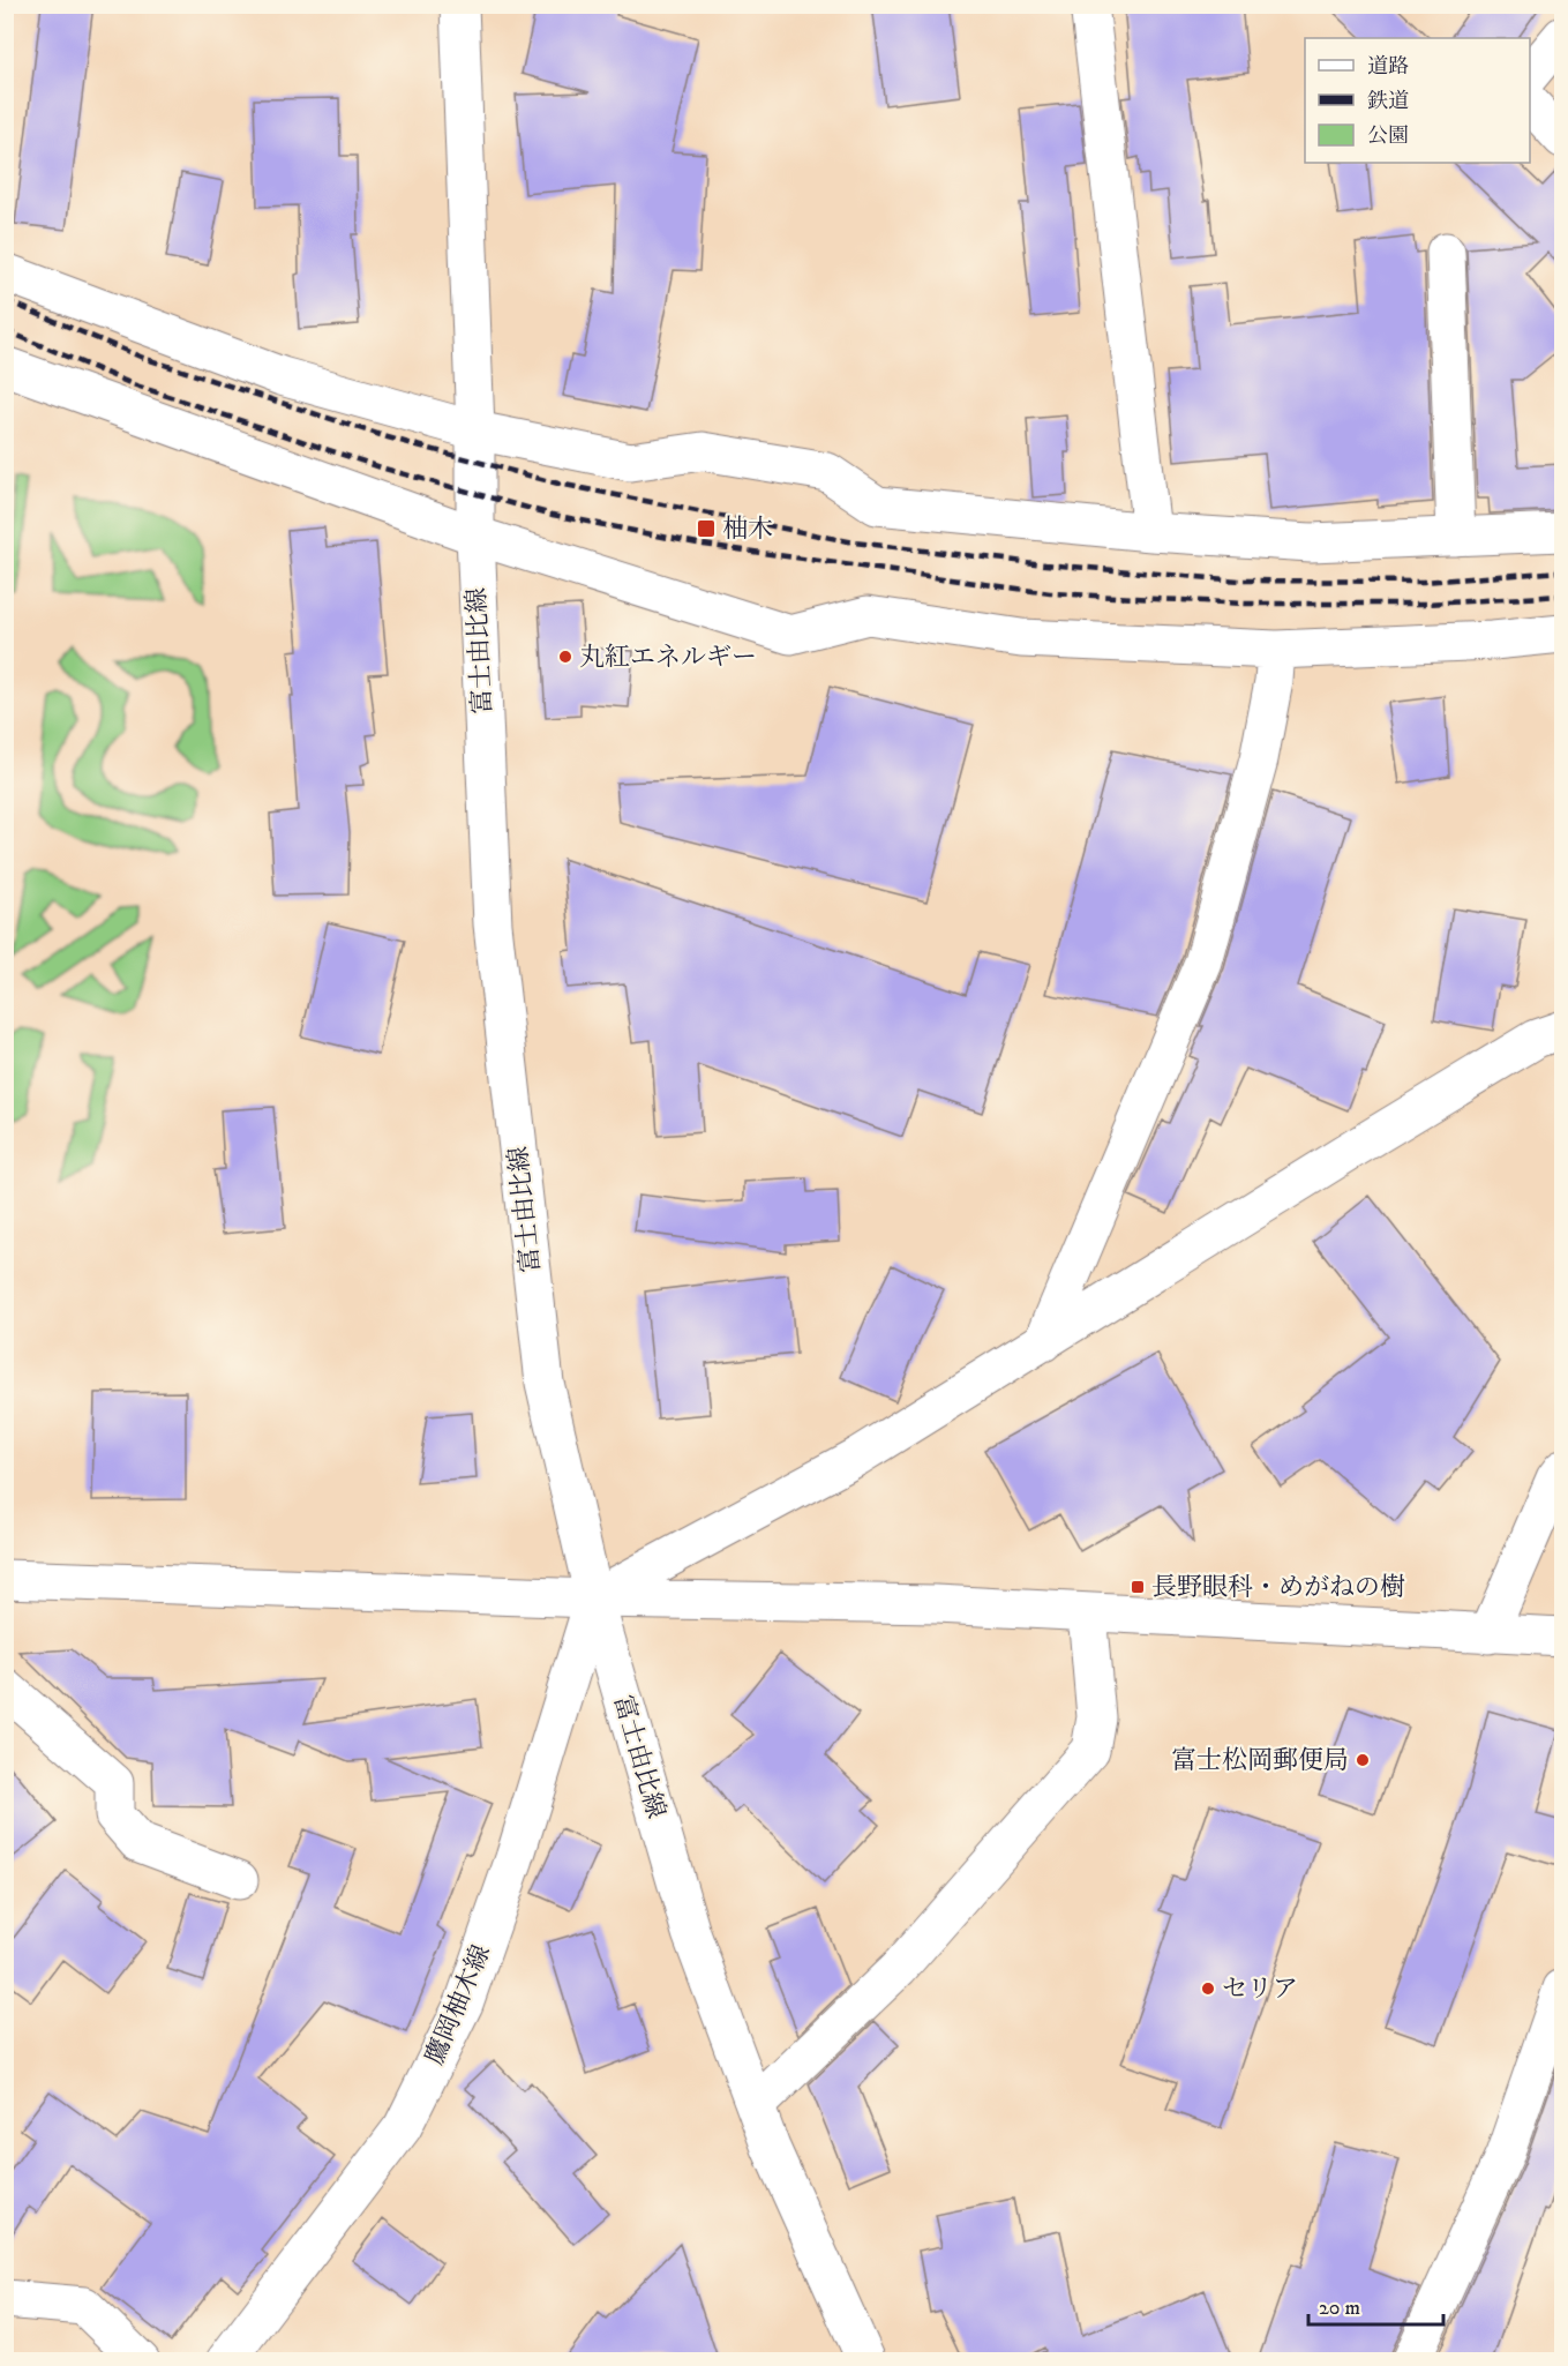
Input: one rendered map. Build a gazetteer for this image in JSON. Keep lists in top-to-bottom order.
{
  "streets": {
    "street": ["富士由比線", "鷹岡柚木線"]
  },
  "crossings": [
    ["富士由比線", "鷹岡柚木線"]
  ],
  "places": {
    "transit": ["柚木", "長野眼科・めがねの樹"],
    "other": ["丸紅エネルギー", "富士松岡郵便局", "セリア"]
  },
  "legend": ["道路", "鉄道", "公園"],
  "scale_bar": "20 m"
}
